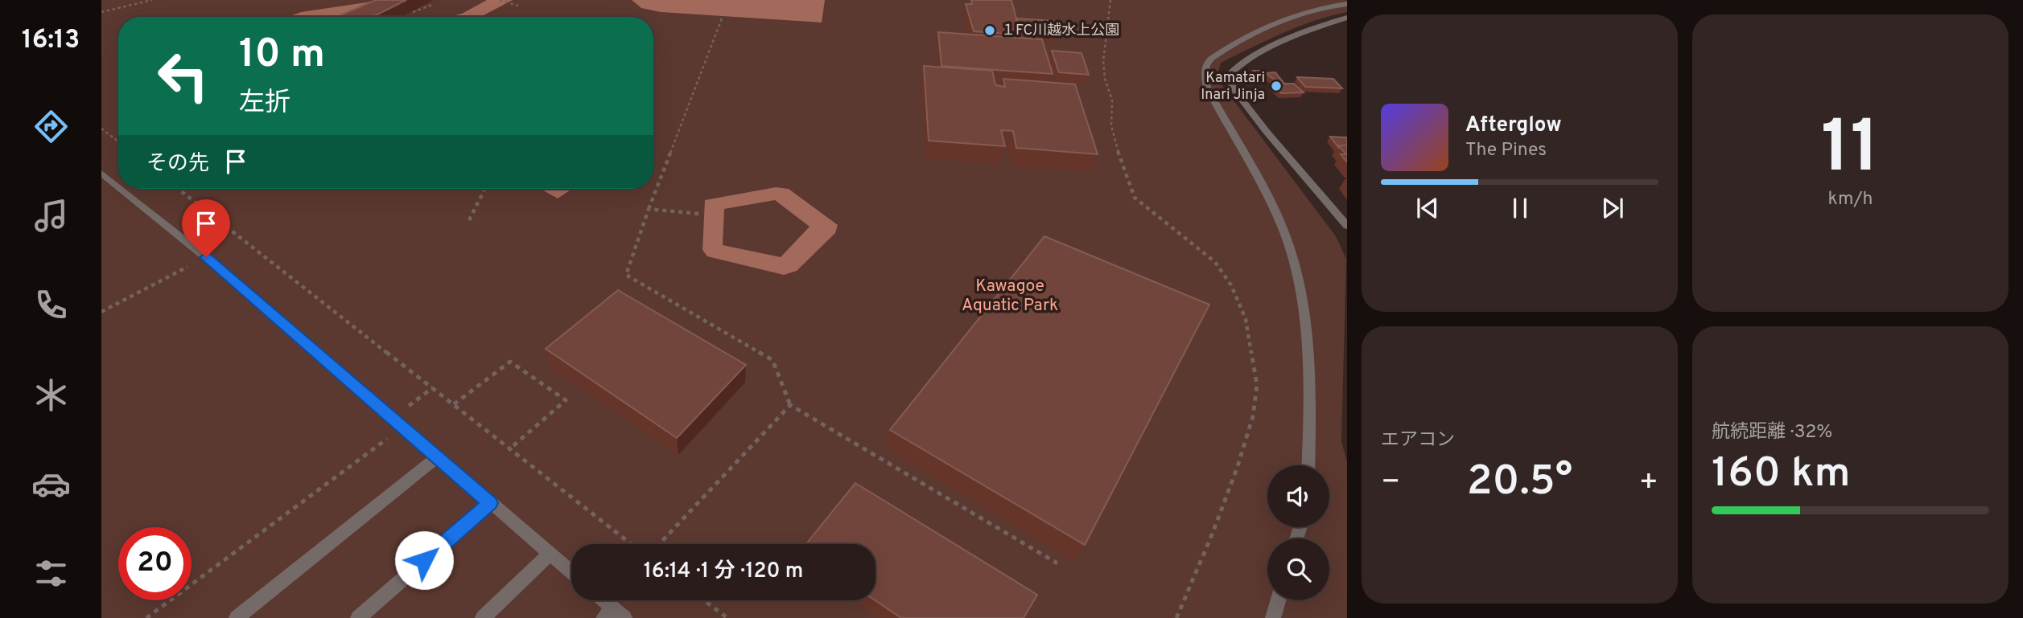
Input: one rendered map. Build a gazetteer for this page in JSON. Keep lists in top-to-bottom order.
{
  "parks": ["Kawagoe Aquatic Park"],
  "places": ["１FC川越水上公園", "Kamatari Inari Jinja"],
  "page": {
    "tabs": "16:13",
    "tile": [
      ["11", "km/h"],
      "エアコン",
      ["航続距離 · 32%", "160 km"]
    ],
    "turn": ["10 m", "左折"],
    "song": ["Afterglow", "The Pines"],
    "then": "その先",
    "heat": ["−", "20.5°", "+"],
    "limit": "20",
    "trip": "16:14 · 1 分 · 120 m"
  }
}
